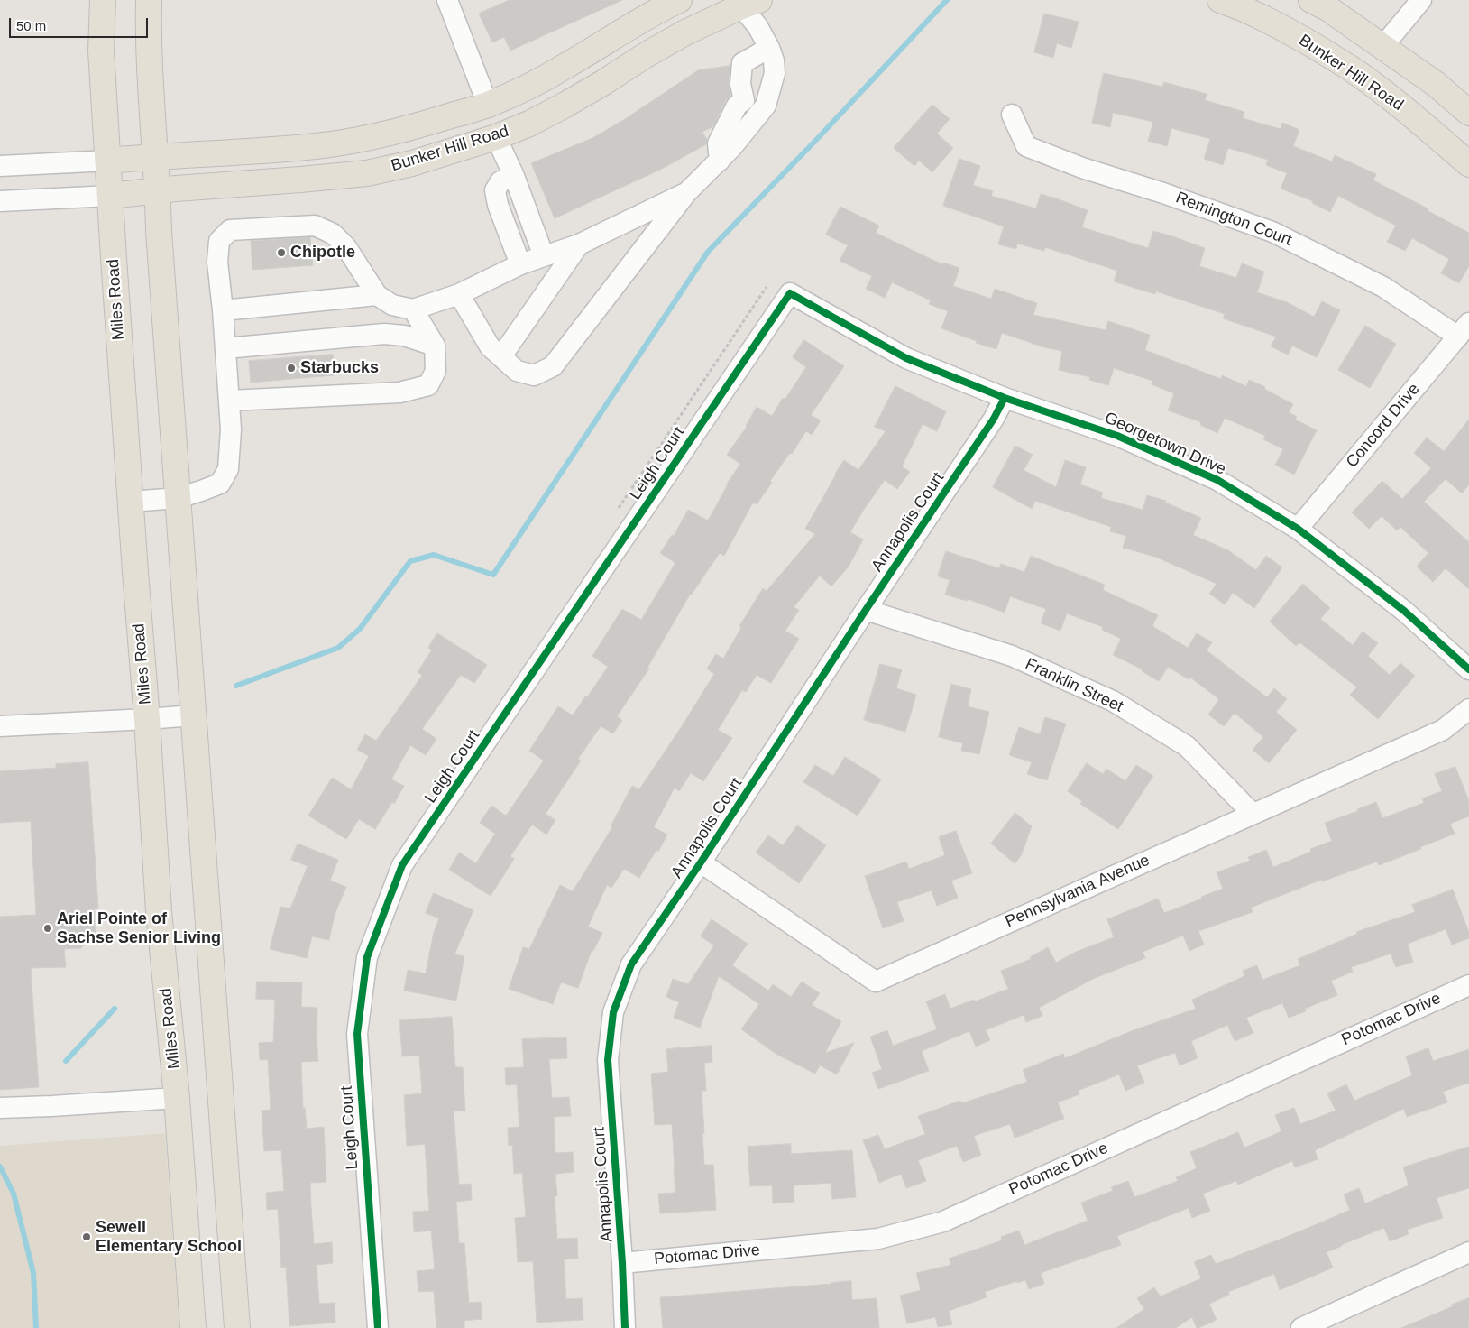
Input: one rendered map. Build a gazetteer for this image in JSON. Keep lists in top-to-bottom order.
{
  "streets": {
    "main road": ["Bunker Hill Road", "Miles Road"],
    "street": [
      "Remington Court",
      "Concord Drive",
      "Georgetown Drive",
      "Leigh Court",
      "Annapolis Court",
      "Franklin Street",
      "Pennsylvania Avenue",
      "Potomac Drive"
    ]
  },
  "crossings": [
    ["Bunker Hill Road", "Miles Road"],
    ["Remington Court", "Concord Drive"],
    ["Concord Drive", "Georgetown Drive"],
    ["Georgetown Drive", "Leigh Court"],
    ["Georgetown Drive", "Annapolis Court"],
    ["Annapolis Court", "Franklin Street"],
    ["Annapolis Court", "Pennsylvania Avenue"],
    ["Annapolis Court", "Potomac Drive"],
    ["Franklin Street", "Pennsylvania Avenue"]
  ],
  "places": [
    "Chipotle",
    "Starbucks",
    "Ariel Pointe of Sachse Senior Living",
    "Sewell Elementary School"
  ],
  "scale_bar": "50 m"
}
